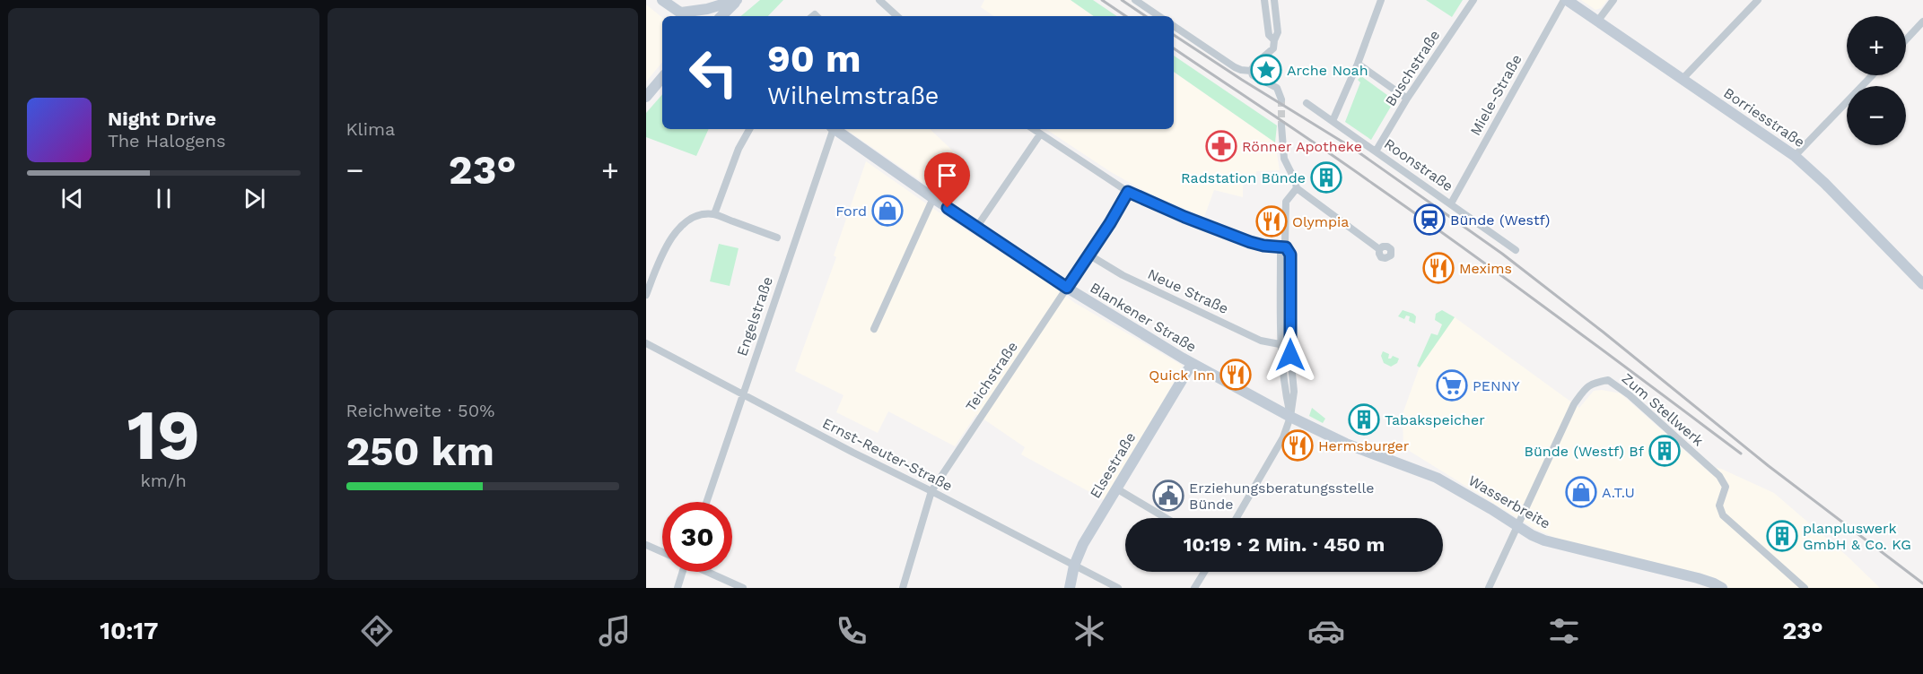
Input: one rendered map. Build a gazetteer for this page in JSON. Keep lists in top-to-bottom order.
{
  "streets": {
    "main road": [
      "Borriesstraße",
      "Blankener Straße",
      "Elsestraße",
      "Wasserbreite"
    ],
    "street": [
      "Buschstraße",
      "Miele-Straße",
      "Roonstraße",
      "Neue Straße",
      "Engelstraße",
      "Teichstraße",
      "Zum Stellwerk",
      "Ernst-Reuter-Straße"
    ]
  },
  "crossings": [
    ["Buschstraße", "Roonstraße"],
    ["Miele-Straße", "Borriesstraße"],
    ["Miele-Straße", "Roonstraße"],
    ["Neue Straße", "Teichstraße"],
    ["Engelstraße", "Ernst-Reuter-Straße"],
    ["Blankener Straße", "Teichstraße"],
    ["Blankener Straße", "Elsestraße"],
    ["Blankener Straße", "Wasserbreite"],
    ["Teichstraße", "Ernst-Reuter-Straße"],
    ["Zum Stellwerk", "Wasserbreite"],
    ["Ernst-Reuter-Straße", "Elsestraße"]
  ],
  "places": {
    "place": ["Arche Noah"],
    "pharmacy": ["Rönner Apotheke"],
    "building": [
      "Radstation Bünde",
      "Tabakspeicher",
      "Bünde (Westf) Bf",
      "planpluswerk GmbH & Co. KG"
    ],
    "shop": ["Ford", "A.T.U"],
    "station": ["Bünde (Westf)"],
    "restaurant": [
      "Olympia",
      "Mexims",
      "Quick Inn",
      "Hermsburger"
    ],
    "supermarket": ["PENNY"],
    "public building": ["Erziehungsberatungsstelle Bünde"]
  },
  "page": {
    "tile": [
      "Klima",
      ["19", "km/h"],
      ["Reichweite · 50%", "250 km"]
    ],
    "map_buttons": ["+", "−"],
    "turn": ["90 m", "Wilhelmstraße"],
    "song": ["Night Drive", "The Halogens"],
    "heat": ["−", "23°", "+"],
    "limit": "30",
    "trip": "10:19 · 2 Min. · 450 m",
    "tabs": ["10:17", "23°"]
  }
}
